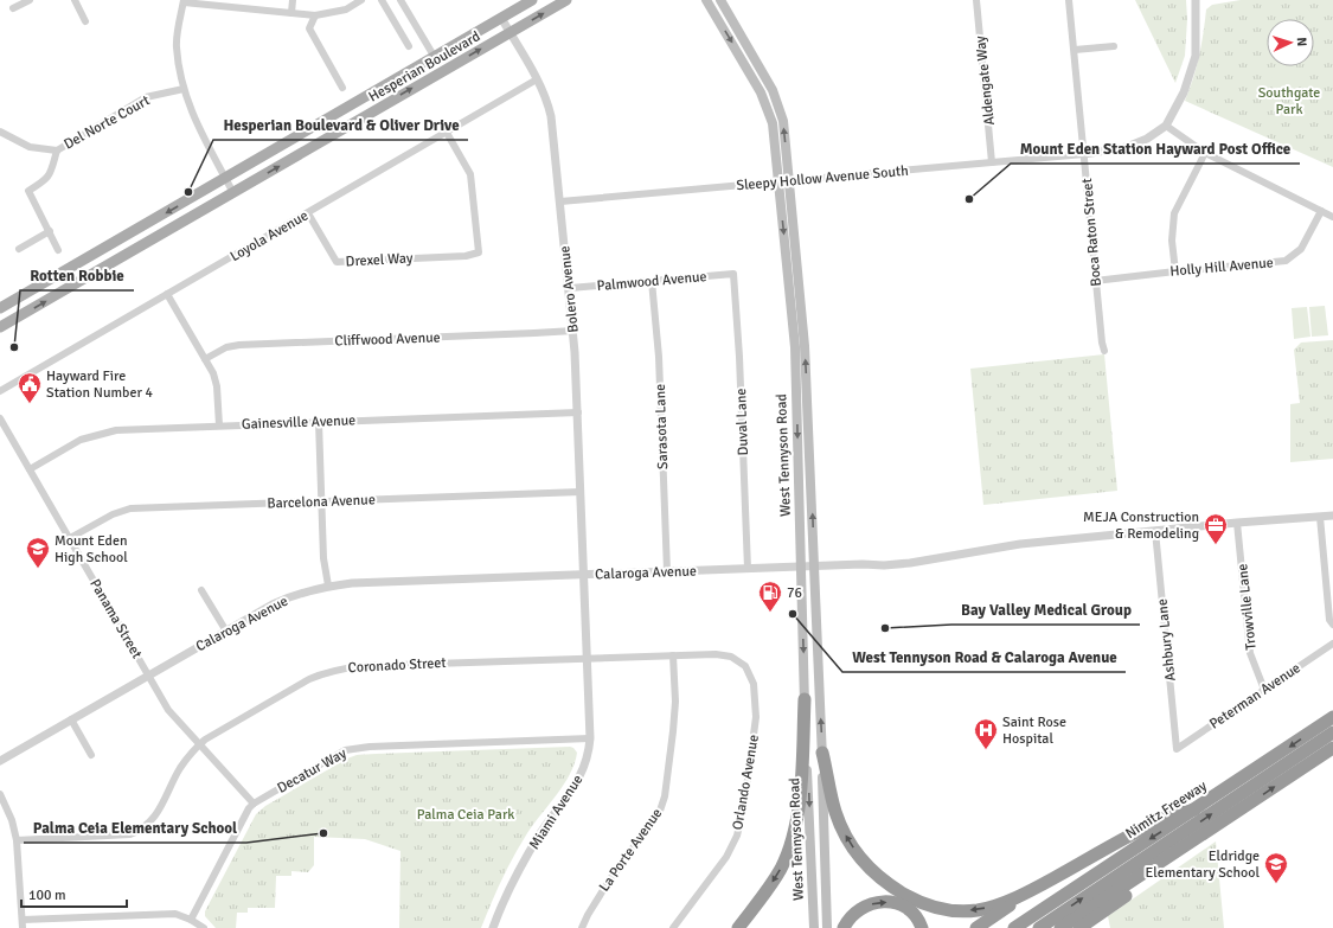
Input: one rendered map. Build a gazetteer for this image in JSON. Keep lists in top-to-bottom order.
{
  "streets": {
    "highway": ["Nimitz Freeway"],
    "main road": ["Hesperian Boulevard", "West Tennyson Road"],
    "street": [
      "Aldengate Way",
      "Del Norte Court",
      "Sleepy Hollow Avenue South",
      "Boca Raton Street",
      "Loyola Avenue",
      "Drexel Way",
      "Holly Hill Avenue",
      "Palmwood Avenue",
      "Bolero Avenue",
      "Cliffwood Avenue",
      "Gainesville Avenue",
      "Duval Lane",
      "Sarasota Lane",
      "Barcelona Avenue",
      "Calaroga Avenue",
      "Trowville Lane",
      "Panama Street",
      "Ashbury Lane",
      "Coronado Street",
      "Peterman Avenue",
      "Decatur Way",
      "Orlando Avenue",
      "Miami Avenue",
      "La Porte Avenue"
    ]
  },
  "crossings": [
    ["Hesperian Boulevard", "Bolero Avenue"],
    ["Aldengate Way", "Sleepy Hollow Avenue South"],
    ["Sleepy Hollow Avenue South", "Boca Raton Street"],
    ["Sleepy Hollow Avenue South", "Bolero Avenue"],
    ["Sleepy Hollow Avenue South", "West Tennyson Road"],
    ["Boca Raton Street", "Holly Hill Avenue"],
    ["Loyola Avenue", "Drexel Way"],
    ["Loyola Avenue", "Bolero Avenue"],
    ["Palmwood Avenue", "Bolero Avenue"],
    ["Palmwood Avenue", "Duval Lane"],
    ["Palmwood Avenue", "Sarasota Lane"],
    ["Bolero Avenue", "Cliffwood Avenue"],
    ["Bolero Avenue", "Gainesville Avenue"],
    ["Bolero Avenue", "Barcelona Avenue"],
    ["Bolero Avenue", "Calaroga Avenue"],
    ["Bolero Avenue", "Miami Avenue"],
    ["Gainesville Avenue", "Panama Street"],
    ["Duval Lane", "Calaroga Avenue"],
    ["Sarasota Lane", "Calaroga Avenue"],
    ["West Tennyson Road", "Calaroga Avenue"],
    ["Barcelona Avenue", "Panama Street"],
    ["Calaroga Avenue", "Trowville Lane"],
    ["Calaroga Avenue", "Panama Street"],
    ["Calaroga Avenue", "Ashbury Lane"],
    ["Calaroga Avenue", "Miami Avenue"],
    ["Trowville Lane", "Peterman Avenue"],
    ["Panama Street", "Coronado Street"],
    ["Panama Street", "Decatur Way"],
    ["Ashbury Lane", "Peterman Avenue"],
    ["Coronado Street", "Orlando Avenue"],
    ["Coronado Street", "Miami Avenue"],
    ["Coronado Street", "La Porte Avenue"],
    ["Decatur Way", "Miami Avenue"]
  ],
  "parks": ["Southgate Park", "Palma Ceia Park"],
  "places": {
    "other": [
      "Hesperian Boulevard & Oliver Drive",
      "Mount Eden Station Hayward Post Office",
      "Rotten Robbie",
      "West Tennyson Road & Calaroga Avenue",
      "Bay Valley Medical Group",
      "Palma Ceia Elementary School"
    ],
    "public building": ["Hayward Fire Station Number 4"],
    "office": ["MEJA Construction & Remodeling"],
    "school or university": ["Mount Eden High School", "Eldridge Elementary School"],
    "fuel station": ["76"],
    "hospital": ["Saint Rose Hospital"]
  },
  "scale_bar": "100 m",
  "north": "right"
}
